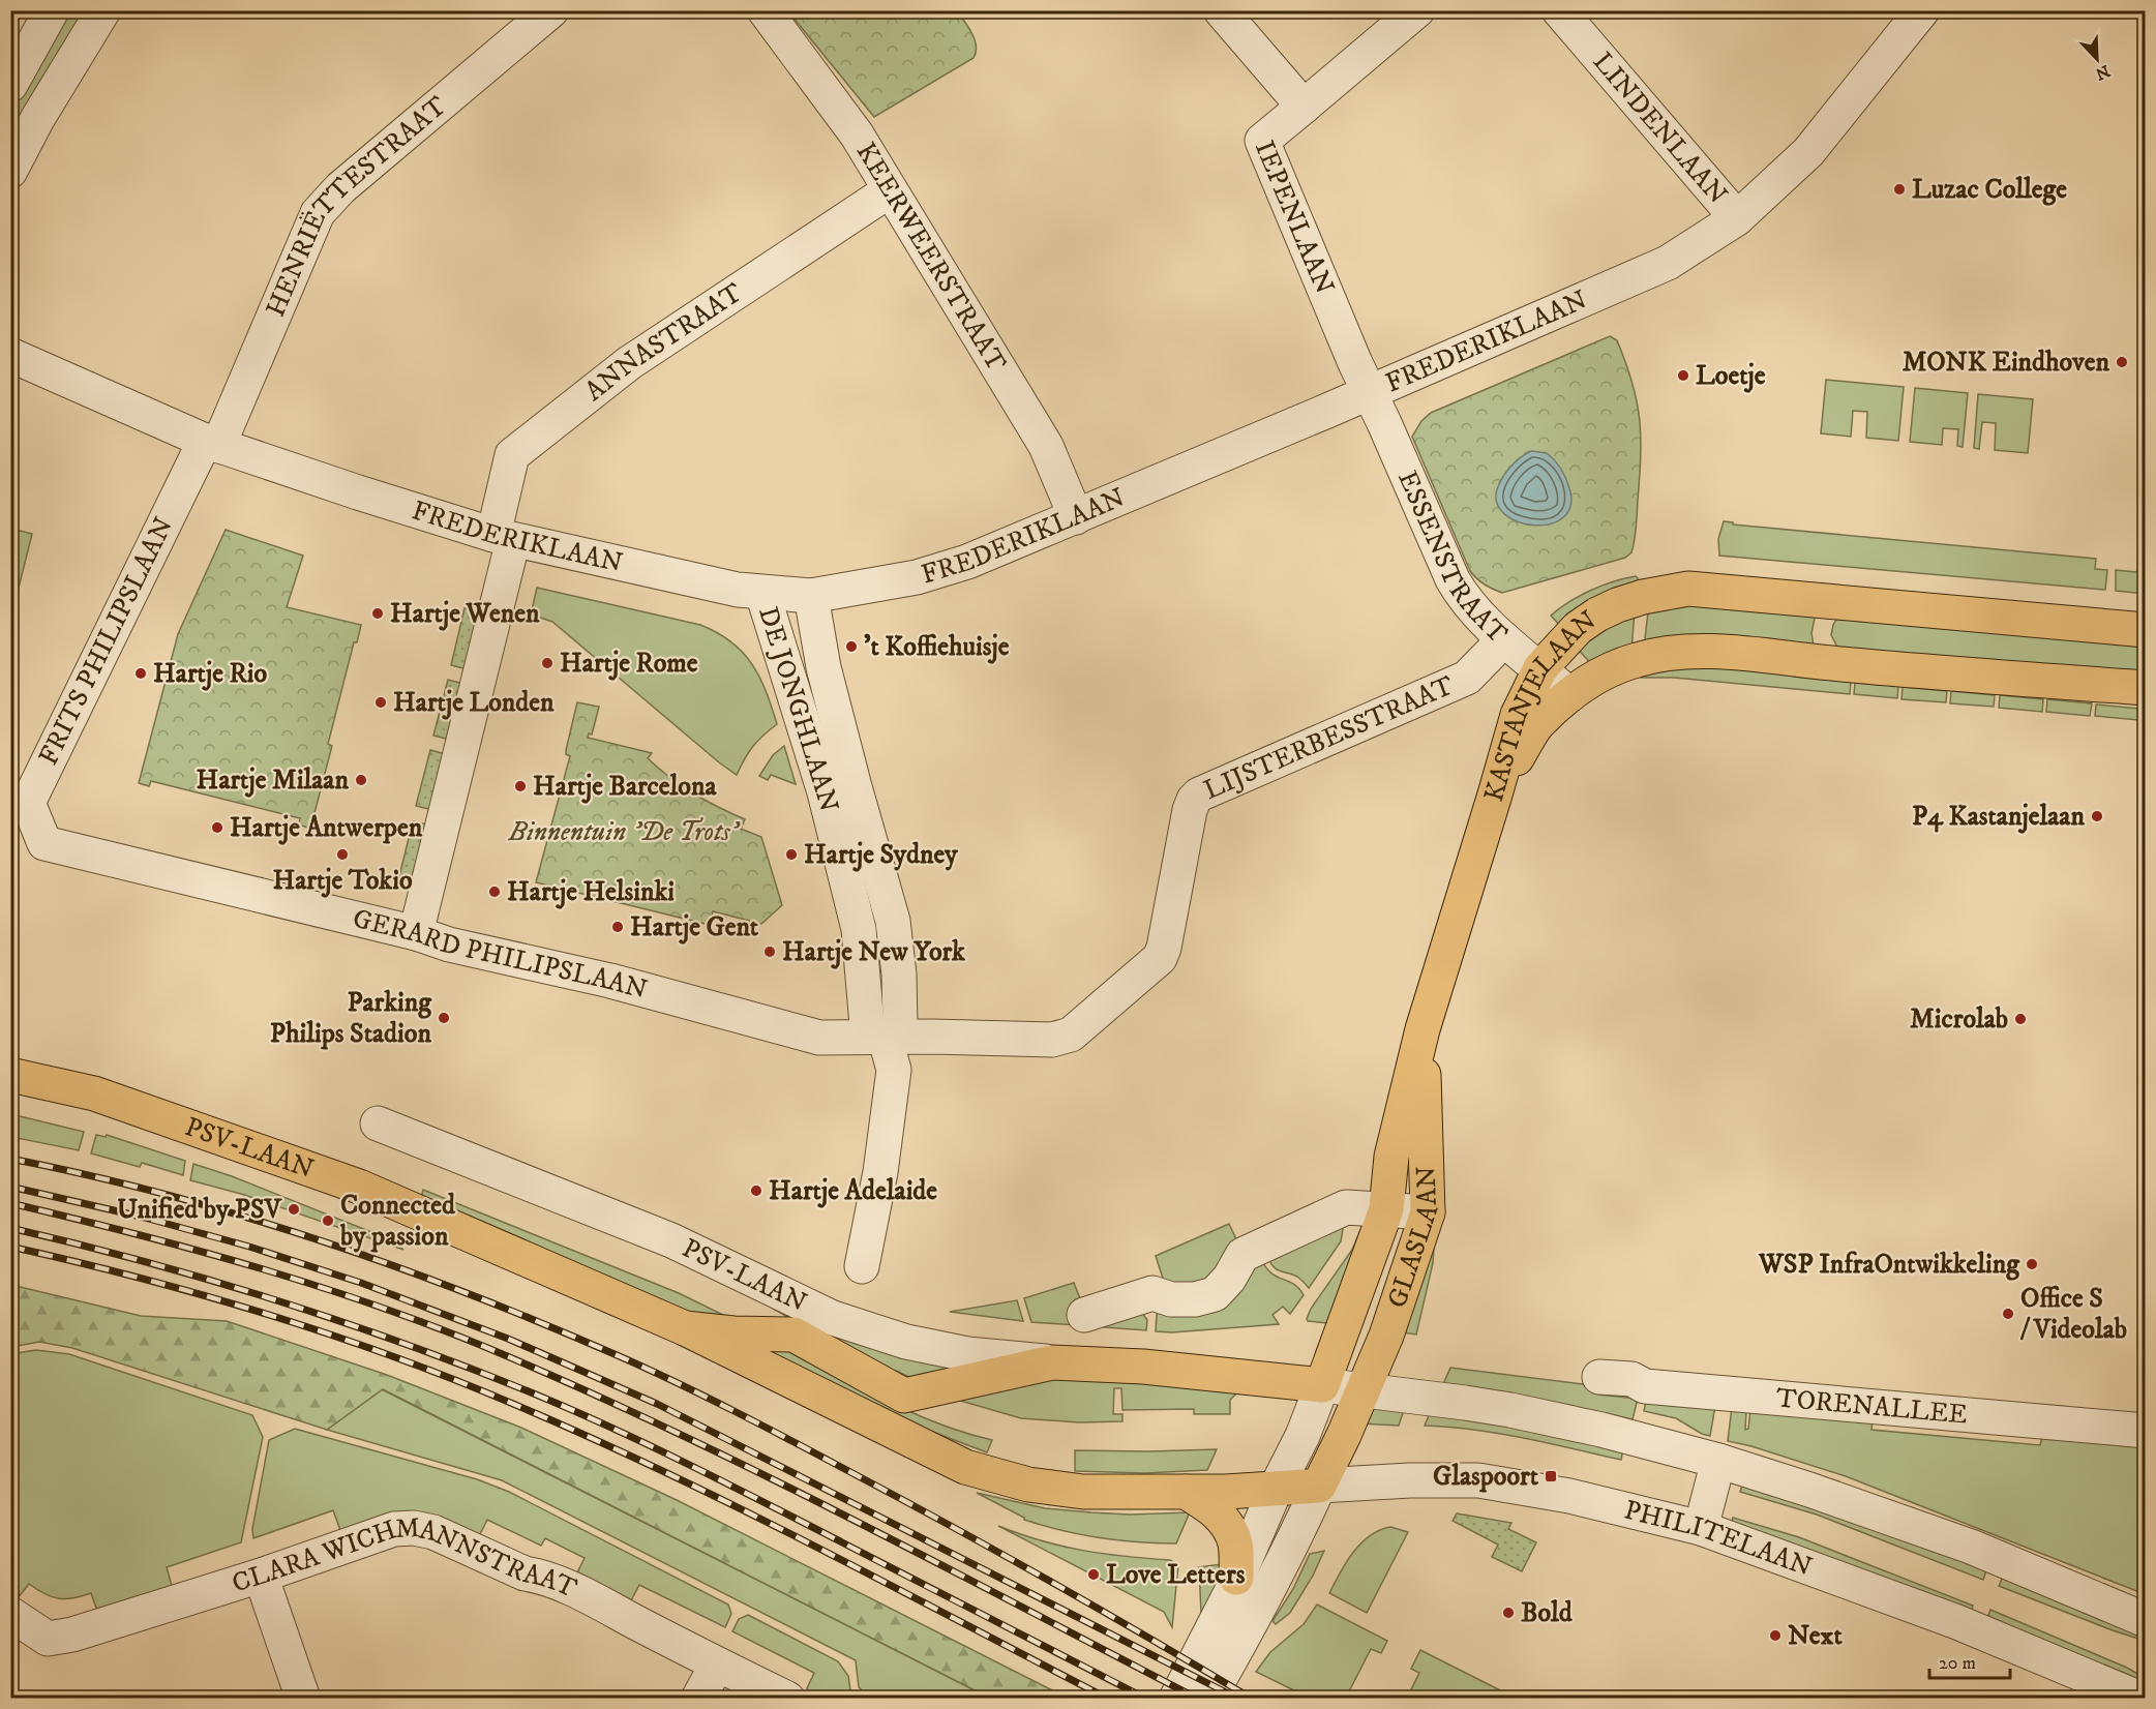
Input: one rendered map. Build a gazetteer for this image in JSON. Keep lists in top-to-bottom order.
{
  "streets": {
    "main road": [
      "KASTANJELAAN",
      "PSV-LAAN",
      "GLASLAAN",
      "PHILITELAAN"
    ],
    "street": [
      "LINDENLAAN",
      "HENRIËTTESTRAAT",
      "IEPENLAAN",
      "KEERWEERSTRAAT",
      "ANNASTRAAT",
      "FREDERIKLAAN",
      "ESSENSTRAAT",
      "FRITS PHILIPSLAAN",
      "DE JONGHLAAN",
      "LIJSTERBESSTRAAT",
      "GERARD PHILIPSLAAN",
      "TORENALLEE",
      "CLARA WICHMANNSTRAAT"
    ]
  },
  "crossings": [
    ["LINDENLAAN", "FREDERIKLAAN"],
    ["HENRIËTTESTRAAT", "FREDERIKLAAN"],
    ["HENRIËTTESTRAAT", "FRITS PHILIPSLAAN"],
    ["IEPENLAAN", "FREDERIKLAAN"],
    ["IEPENLAAN", "ESSENSTRAAT"],
    ["KEERWEERSTRAAT", "ANNASTRAAT"],
    ["KEERWEERSTRAAT", "FREDERIKLAAN"],
    ["ANNASTRAAT", "FREDERIKLAAN"],
    ["ANNASTRAAT", "GERARD PHILIPSLAAN"],
    ["FREDERIKLAAN", "ESSENSTRAAT"],
    ["FREDERIKLAAN", "FRITS PHILIPSLAAN"],
    ["FREDERIKLAAN", "DE JONGHLAAN"],
    ["ESSENSTRAAT", "KASTANJELAAN"],
    ["ESSENSTRAAT", "LIJSTERBESSTRAAT"],
    ["FRITS PHILIPSLAAN", "GERARD PHILIPSLAAN"],
    ["KASTANJELAAN", "GLASLAAN"],
    ["DE JONGHLAAN", "LIJSTERBESSTRAAT"],
    ["DE JONGHLAAN", "GERARD PHILIPSLAAN"],
    ["LIJSTERBESSTRAAT", "GERARD PHILIPSLAAN"],
    ["PSV-LAAN", "GLASLAAN"],
    ["PSV-LAAN", "PHILITELAAN"],
    ["GLASLAAN", "PHILITELAAN"]
  ],
  "parks": ["Binnentuin 'De Trots'"],
  "places": {
    "other": [
      "Luzac College",
      "MONK Eindhoven",
      "Loetje",
      "Hartje Wenen",
      "'t Koffiehuisje",
      "Hartje Rome",
      "Hartje Rio",
      "Hartje Londen",
      "Hartje Milaan",
      "Hartje Barcelona",
      "P4 Kastanjelaan",
      "Hartje Antwerpen",
      "Hartje Tokio",
      "Hartje Sydney",
      "Hartje Helsinki",
      "Hartje Gent",
      "Hartje New York",
      "Parking Philips Stadion",
      "Microlab",
      "Hartje Adelaide",
      "Unified by PSV",
      "Connected by passion",
      "WSP InfraOntwikkeling",
      "Office S / Videolab",
      "Love Letters",
      "Bold",
      "Next"
    ],
    "transit": ["Glaspoort"]
  },
  "scale_bar": "20 m",
  "north": "bottom right"
}
